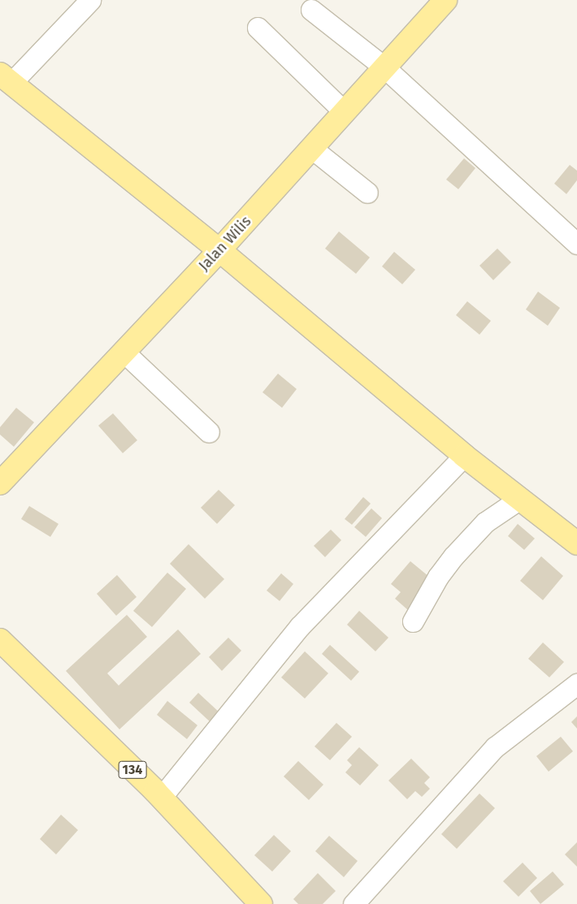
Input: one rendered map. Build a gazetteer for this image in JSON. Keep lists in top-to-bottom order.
{
  "streets": {
    "main road": ["Jalan Wilis", "134"]
  }
}
